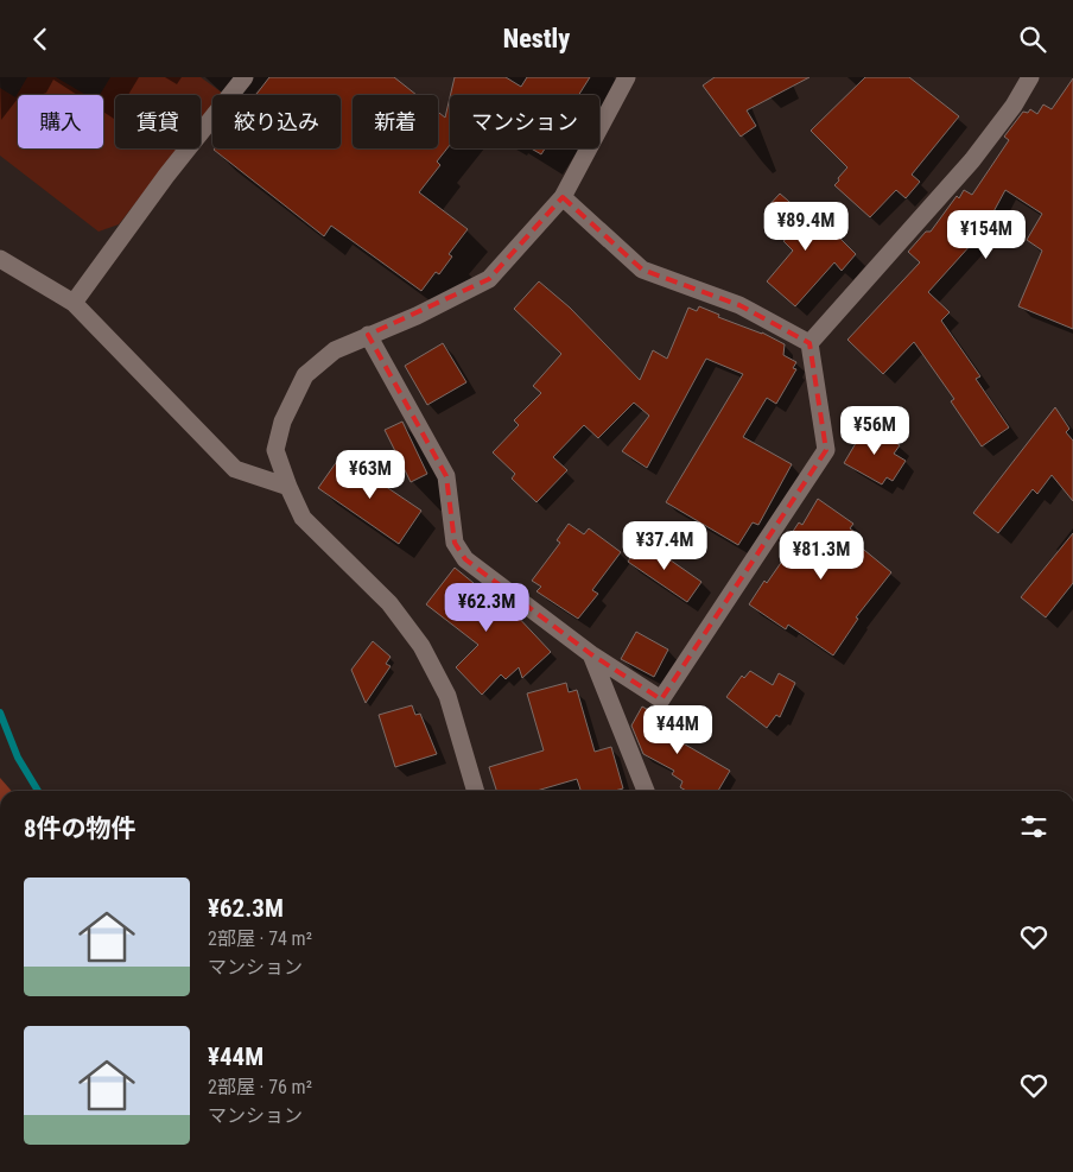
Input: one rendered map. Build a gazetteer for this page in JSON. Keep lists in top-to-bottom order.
{
  "page": {
    "header": "Nestly",
    "chip": [
      "購入",
      "賃貸",
      "絞り込み",
      "新着",
      "マンション"
    ],
    "price": [
      "¥89.4M",
      "¥154M",
      "¥56M",
      "¥63M",
      "¥37.4M",
      "¥81.3M",
      "¥62.3M",
      "¥44M"
    ],
    "heading": "8件の物件",
    "list": [
      {
        "name": "¥62.3M",
        "note": "2部屋 · 74 m² · マンション"
      },
      {
        "name": "¥44M",
        "note": "2部屋 · 76 m² · マンション"
      }
    ]
  }
}
